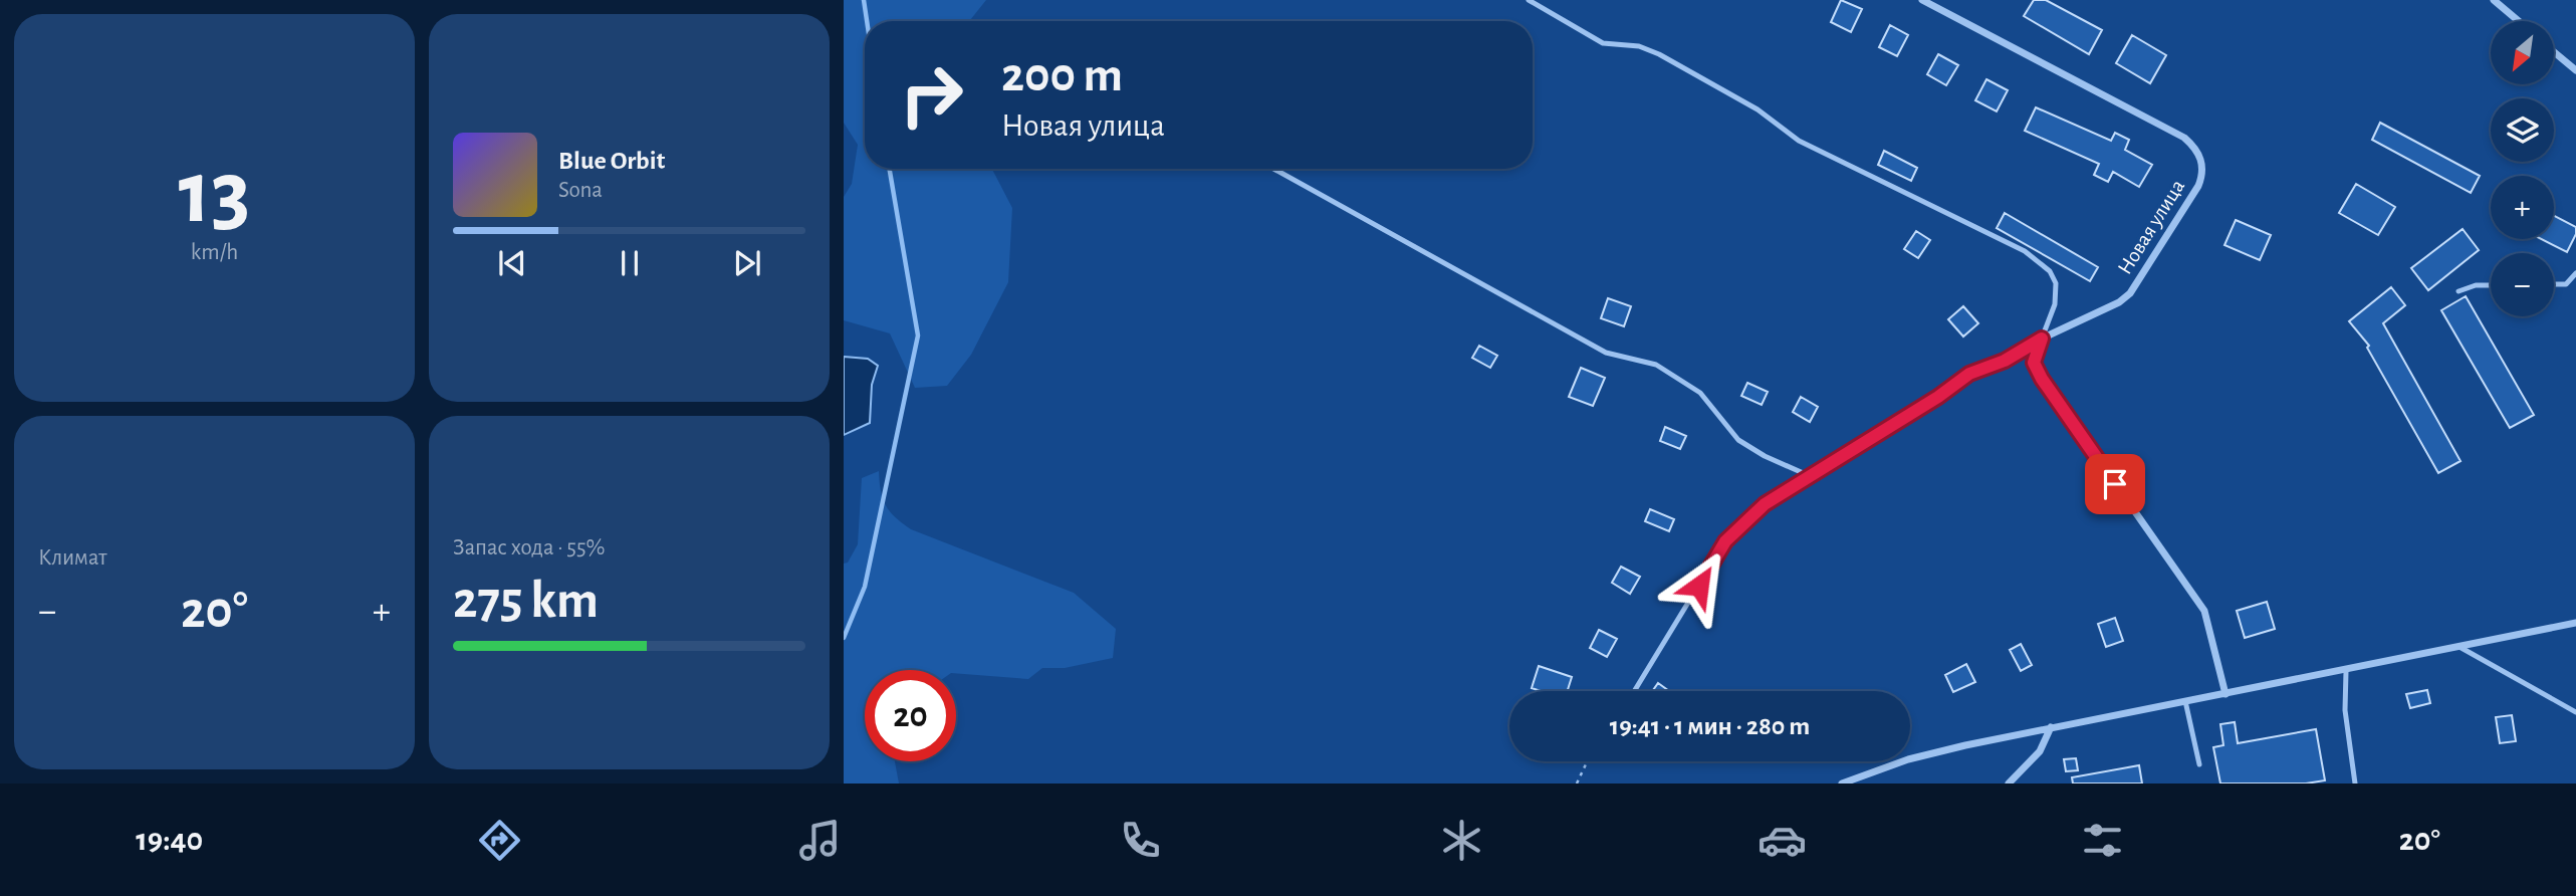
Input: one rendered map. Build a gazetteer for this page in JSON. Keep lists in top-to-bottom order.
{
  "streets": {
    "street": ["Новая улица"]
  },
  "north": "bottom left",
  "page": {
    "tile": [
      ["13", "km/h"],
      "Климат",
      ["Запас хода · 55%", "275 km"]
    ],
    "map_buttons": ["+", "−"],
    "turn": ["200 m", "Новая улица"],
    "song": ["Blue Orbit", "Sona"],
    "heat": ["−", "20°", "+"],
    "limit": "20",
    "trip": "19:41 · 1 мин · 280 m",
    "tabs": ["19:40", "20°"]
  }
}
